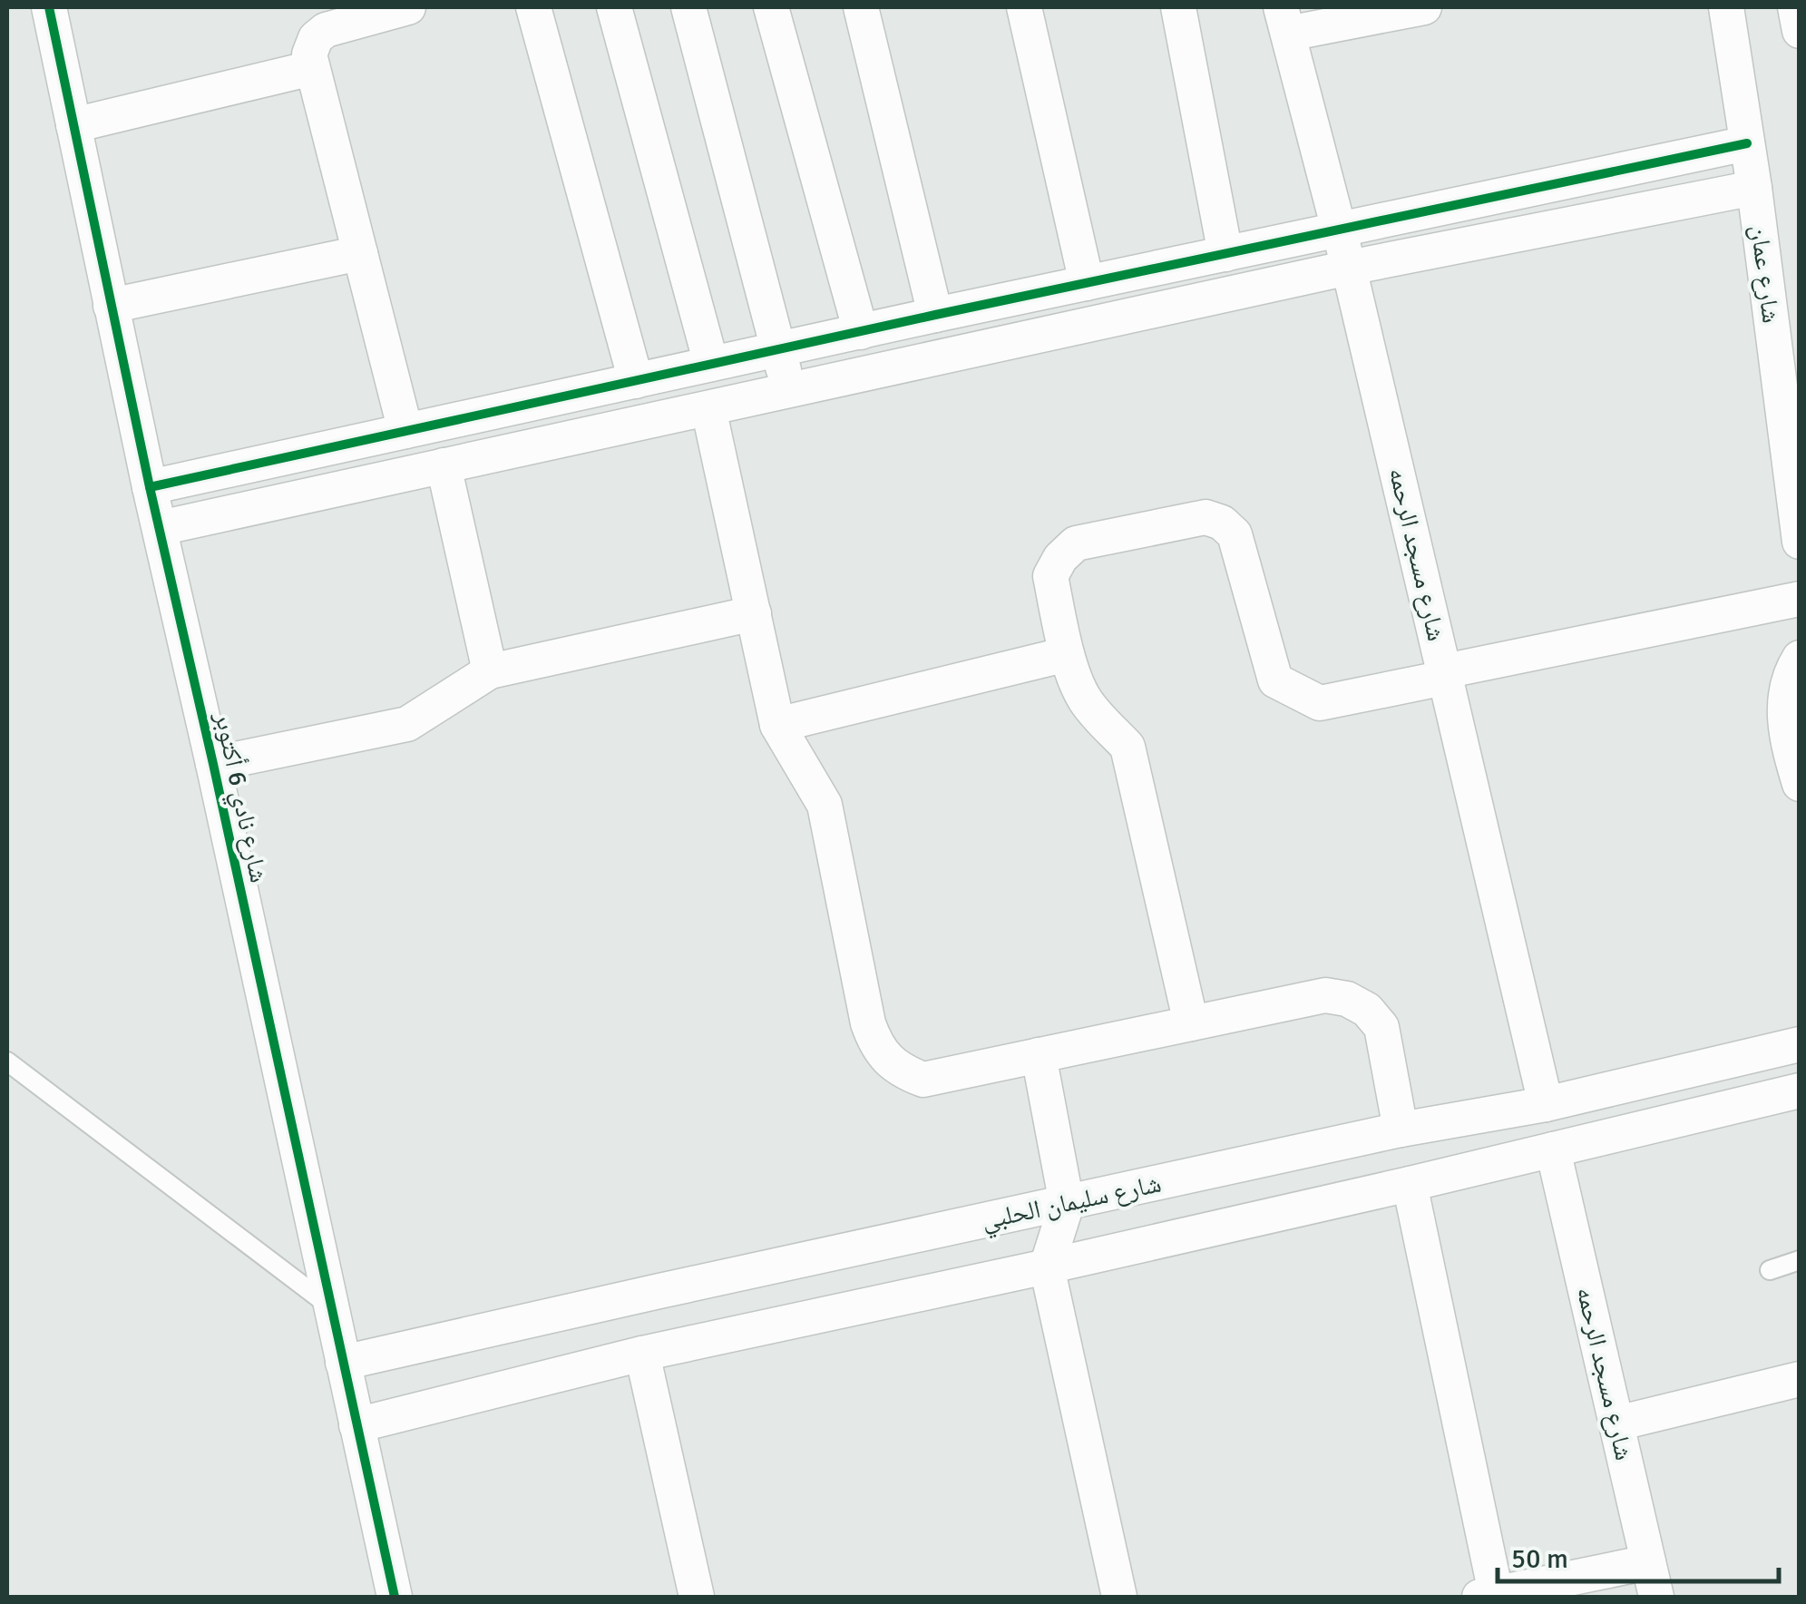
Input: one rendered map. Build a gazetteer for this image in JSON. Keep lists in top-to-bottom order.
{
  "streets": {
    "street": [
      "شارع عمان",
      "شارع مسجد الرحمه",
      "شارع نادي 6 أكتوبر",
      "شارع سليمان الحلبي"
    ]
  },
  "crossings": [
    ["شارع مسجد الرحمه", "شارع سليمان الحلبي"],
    ["شارع نادي 6 أكتوبر", "شارع سليمان الحلبي"]
  ],
  "scale_bar": "50 m"
}
